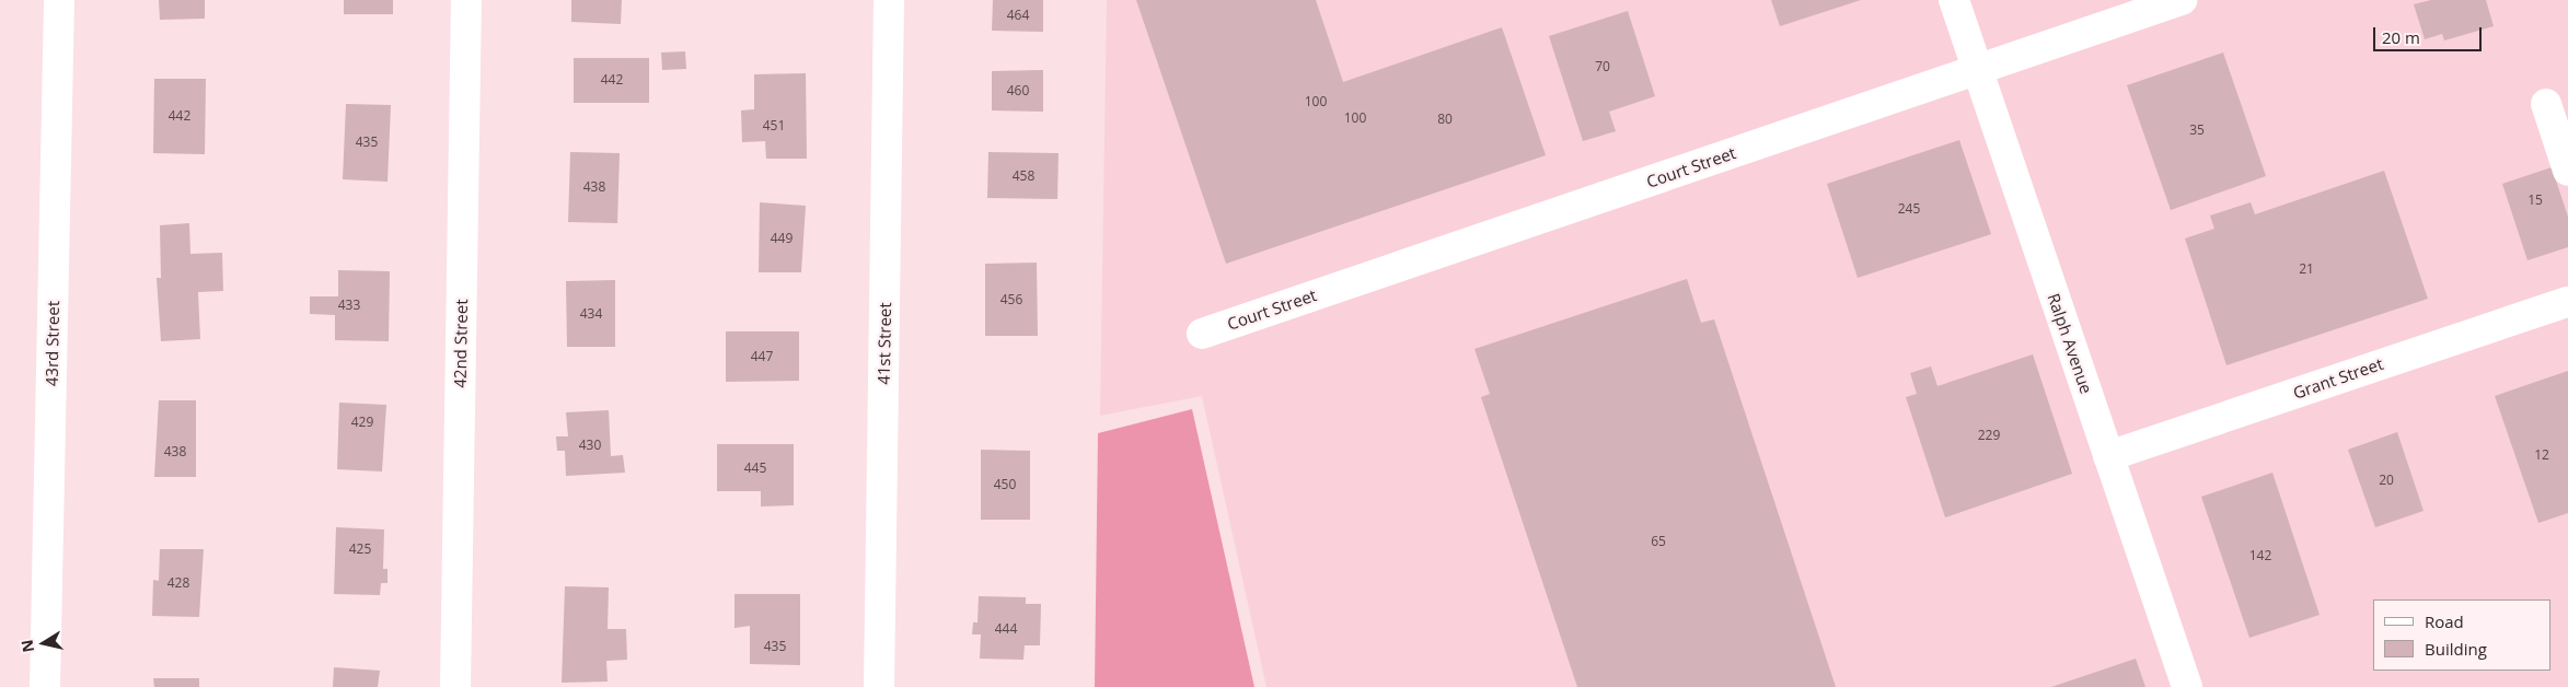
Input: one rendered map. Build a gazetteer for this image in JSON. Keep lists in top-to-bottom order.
{
  "streets": {
    "street": [
      "Court Street",
      "43rd Street",
      "42nd Street",
      "41st Street",
      "Ralph Avenue",
      "Grant Street"
    ]
  },
  "crossings": [
    ["Court Street", "Ralph Avenue"],
    ["Ralph Avenue", "Grant Street"]
  ],
  "house_numbers": [
    "464",
    "70",
    "442",
    "460",
    "100",
    "442",
    "100",
    "80",
    "451",
    "35",
    "435",
    "458",
    "438",
    "15",
    "245",
    "449",
    "21",
    "456",
    "433",
    "434",
    "447",
    "429",
    "229",
    "430",
    "438",
    "12",
    "445",
    "20",
    "450",
    "65",
    "425",
    "142",
    "428",
    "444",
    "435"
  ],
  "legend": ["Road", "Building"],
  "scale_bar": "20 m",
  "north": "left"
}
